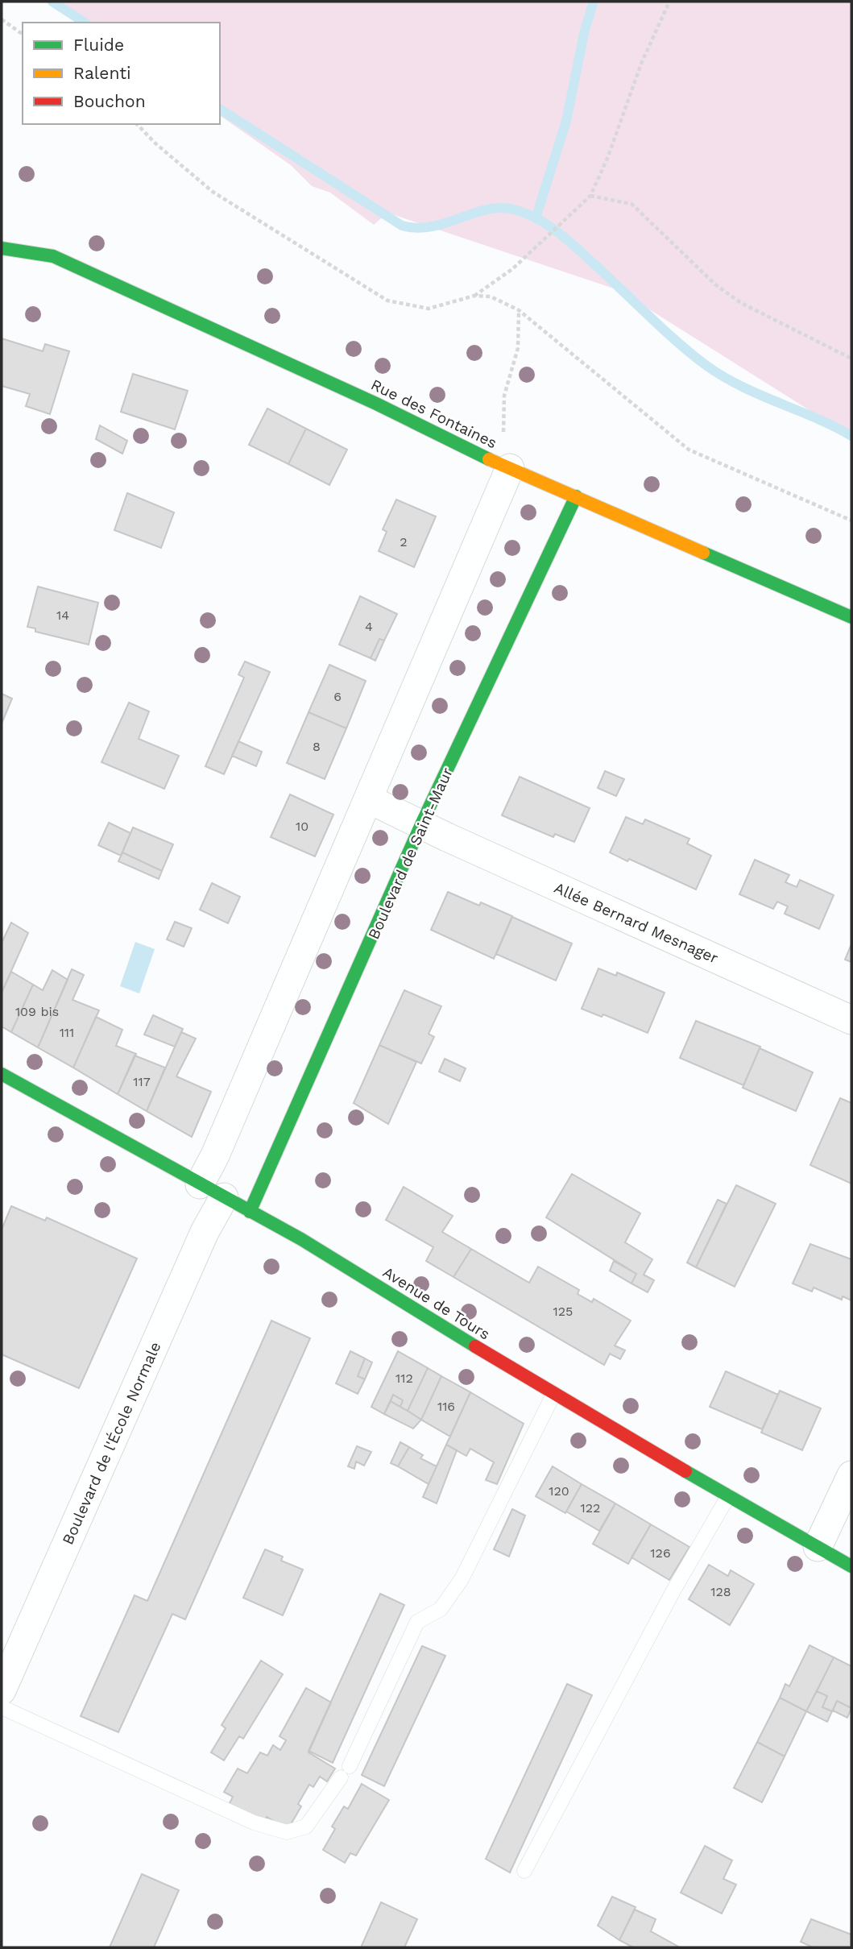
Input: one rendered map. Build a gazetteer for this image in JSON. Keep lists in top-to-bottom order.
{
  "streets": {
    "street": [
      "Rue des Fontaines",
      "Boulevard de Saint-Maur",
      "Allée Bernard Mesnager",
      "Avenue de Tours",
      "Boulevard de l'École Normale"
    ]
  },
  "crossings": [
    ["Rue des Fontaines", "Boulevard de Saint-Maur"],
    ["Boulevard de Saint-Maur", "Allée Bernard Mesnager"],
    ["Boulevard de Saint-Maur", "Avenue de Tours"],
    ["Avenue de Tours", "Boulevard de l'École Normale"]
  ],
  "house_numbers": [
    "2",
    "14",
    "4",
    "6",
    "8",
    "10",
    "109 bis",
    "111",
    "117",
    "125",
    "112",
    "116",
    "120",
    "122",
    "126",
    "128"
  ],
  "legend": ["Fluide", "Ralenti", "Bouchon"]
}
